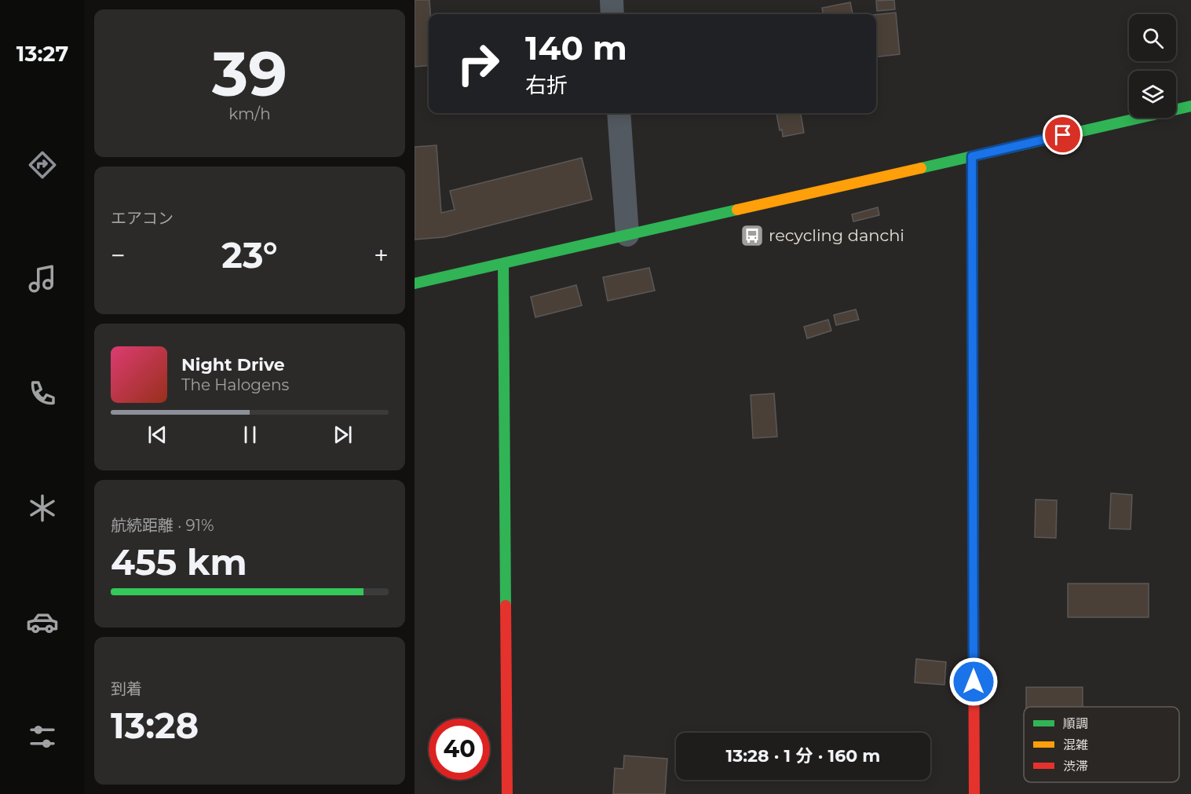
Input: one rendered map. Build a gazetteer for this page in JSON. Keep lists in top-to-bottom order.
{
  "places": {
    "bus stop": ["recycling danchi"]
  },
  "legend": ["順調", "混雑", "渋滞"],
  "page": {
    "tabs": "13:27",
    "tile": [
      ["39", "km/h"],
      "エアコン",
      ["航続距離 · 91%", "455 km"],
      ["到着", "13:28"]
    ],
    "turn": ["140 m", "右折"],
    "heat": ["−", "23°", "+"],
    "song": ["Night Drive", "The Halogens"],
    "limit": "40",
    "trip": "13:28 · 1 分 · 160 m"
  }
}
